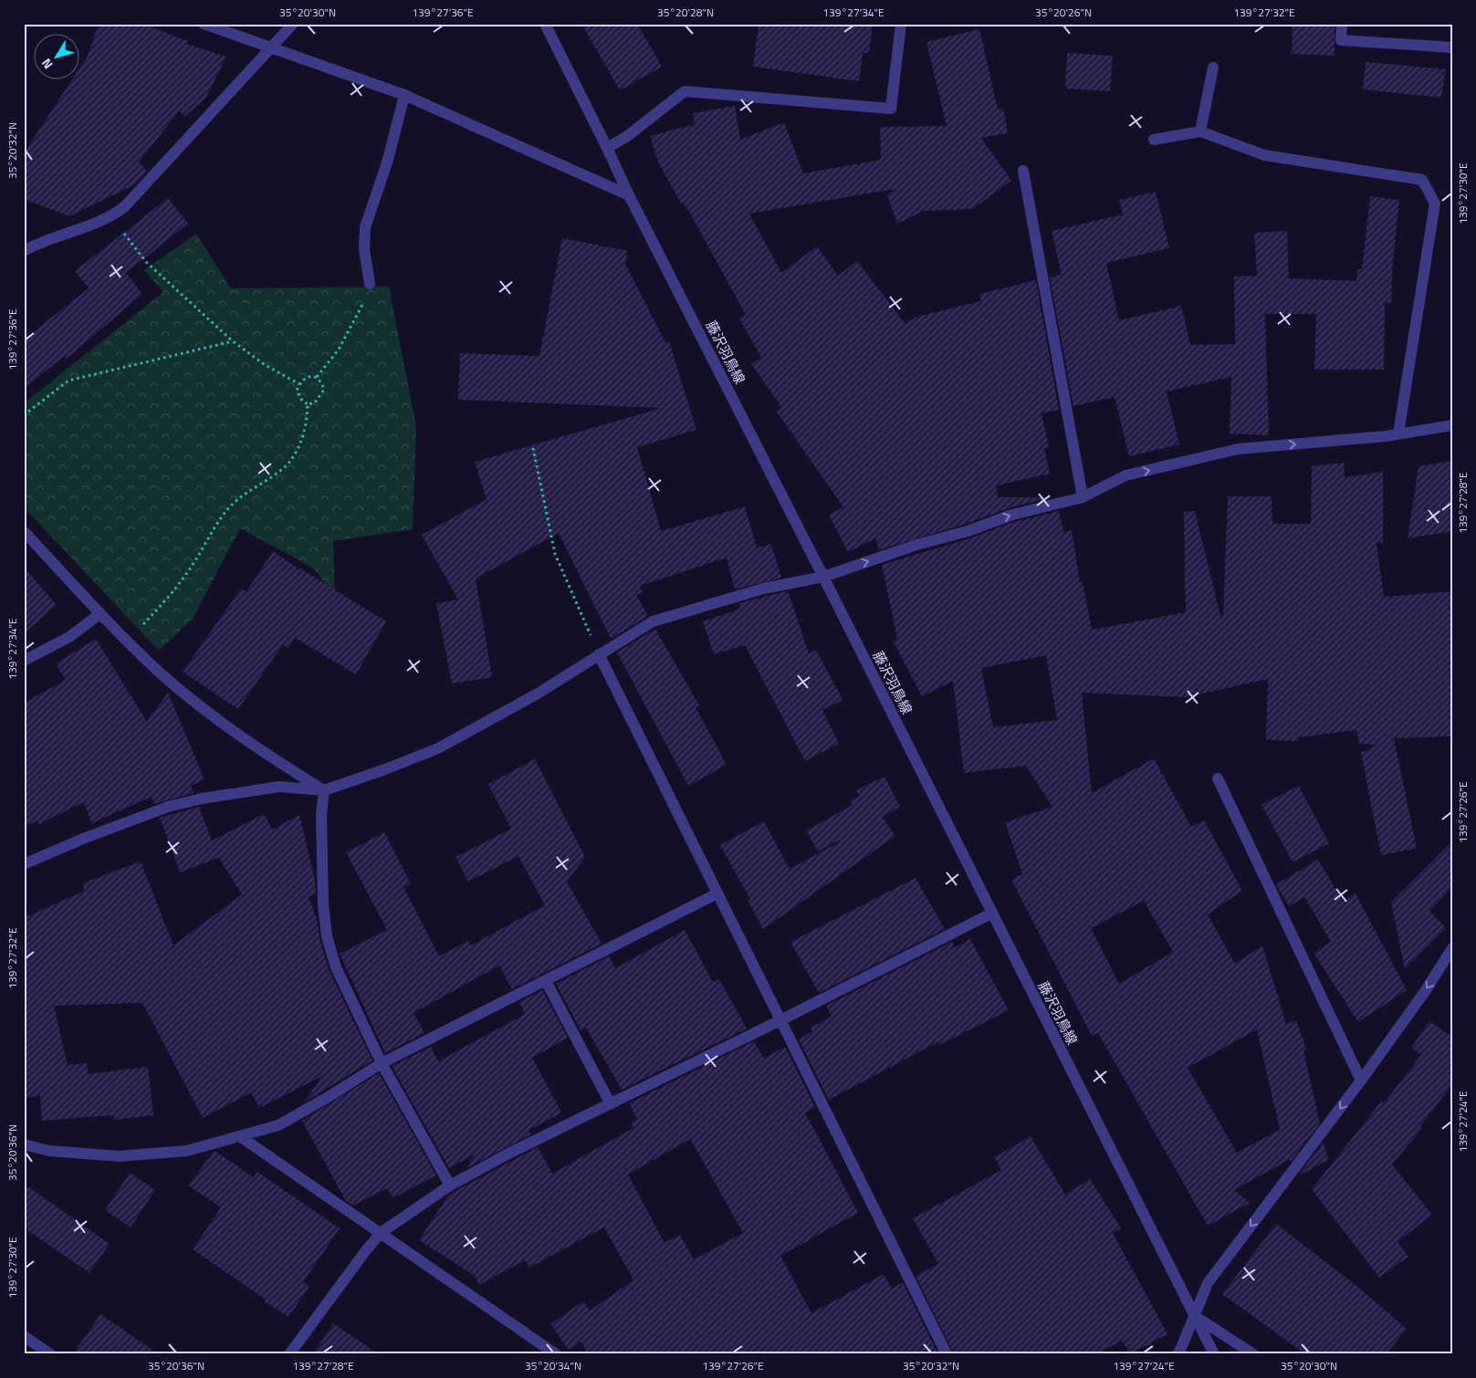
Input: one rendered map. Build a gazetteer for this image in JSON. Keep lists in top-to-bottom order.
{
  "streets": {
    "street": ["藤沢羽鳥線"]
  },
  "north": "bottom left",
  "coordinates": [
    "35°20'30\"N",
    "139°27'36\"E",
    "35°20'28\"N",
    "139°27'34\"E",
    "35°20'26\"N",
    "139°27'32\"E",
    "35°20'32\"N",
    "139°27'30\"E",
    "139°27'28\"E",
    "139°27'26\"E",
    "139°27'24\"E",
    "35°20'36\"N",
    "35°20'34\"N"
  ]
}
